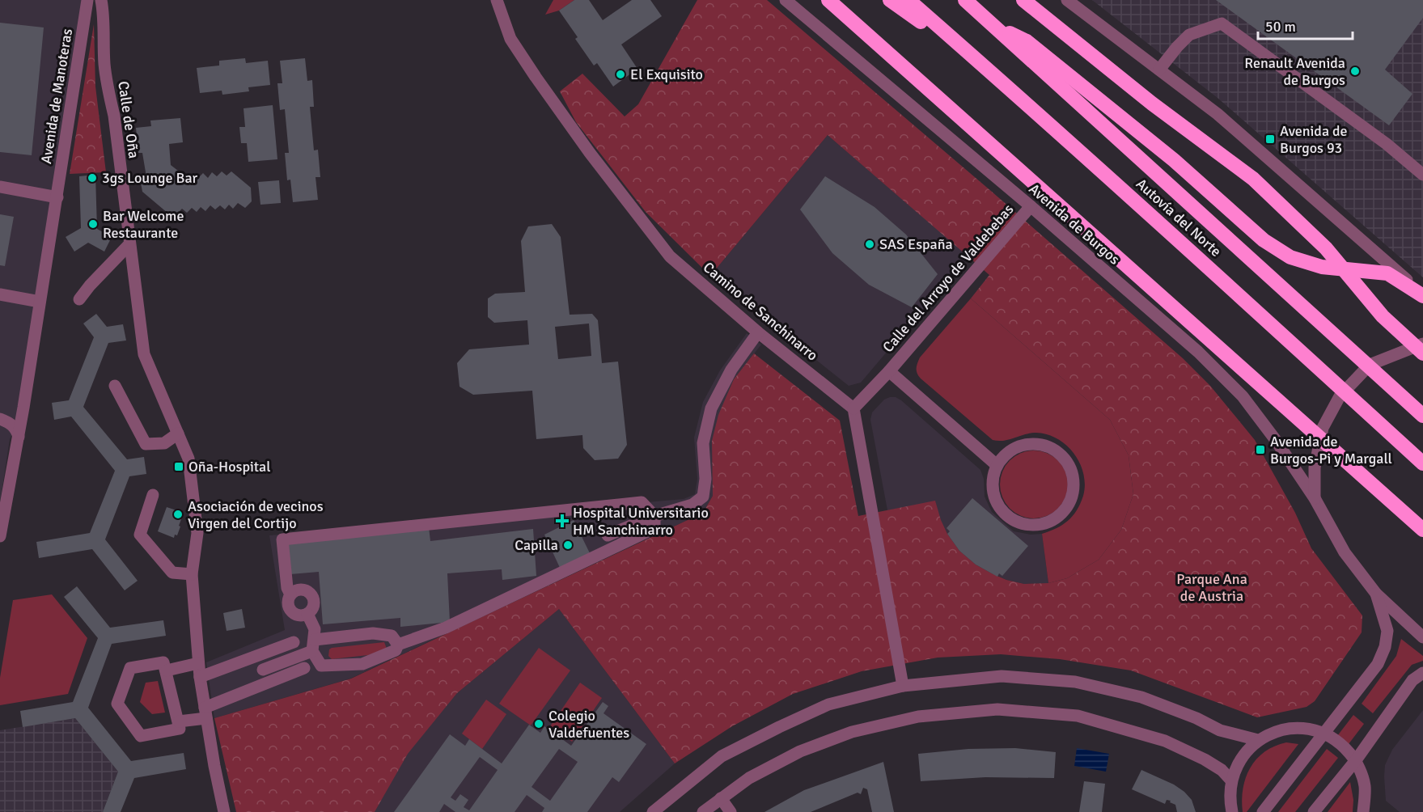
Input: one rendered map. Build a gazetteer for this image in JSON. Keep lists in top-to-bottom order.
{
  "streets": {
    "highway": ["Autovía del Norte"],
    "street": [
      "Avenida de Manoteras",
      "Calle de Oña",
      "Avenida de Burgos",
      "Calle del Arroyo de Valdebebas",
      "Camino de Sanchinarro"
    ]
  },
  "crossings": [
    ["Avenida de Burgos", "Calle del Arroyo de Valdebebas"],
    ["Calle del Arroyo de Valdebebas", "Camino de Sanchinarro"]
  ],
  "parks": ["Parque Ana de Austria"],
  "places": {
    "other": [
      "Renault Avenida de Burgos",
      "El Exquisito",
      "3gs Lounge Bar",
      "Bar Welcome Restaurante",
      "SAS España",
      "Asociación de vecinos Virgen del Cortijo",
      "Capilla",
      "Colegio Valdefuentes"
    ],
    "transit": ["Avenida de Burgos 93", "Avenida de Burgos-Pi y Margall", "Oña-Hospital"],
    "health": ["Hospital Universitario HM Sanchinarro"]
  },
  "scale_bar": "50 m"
}
